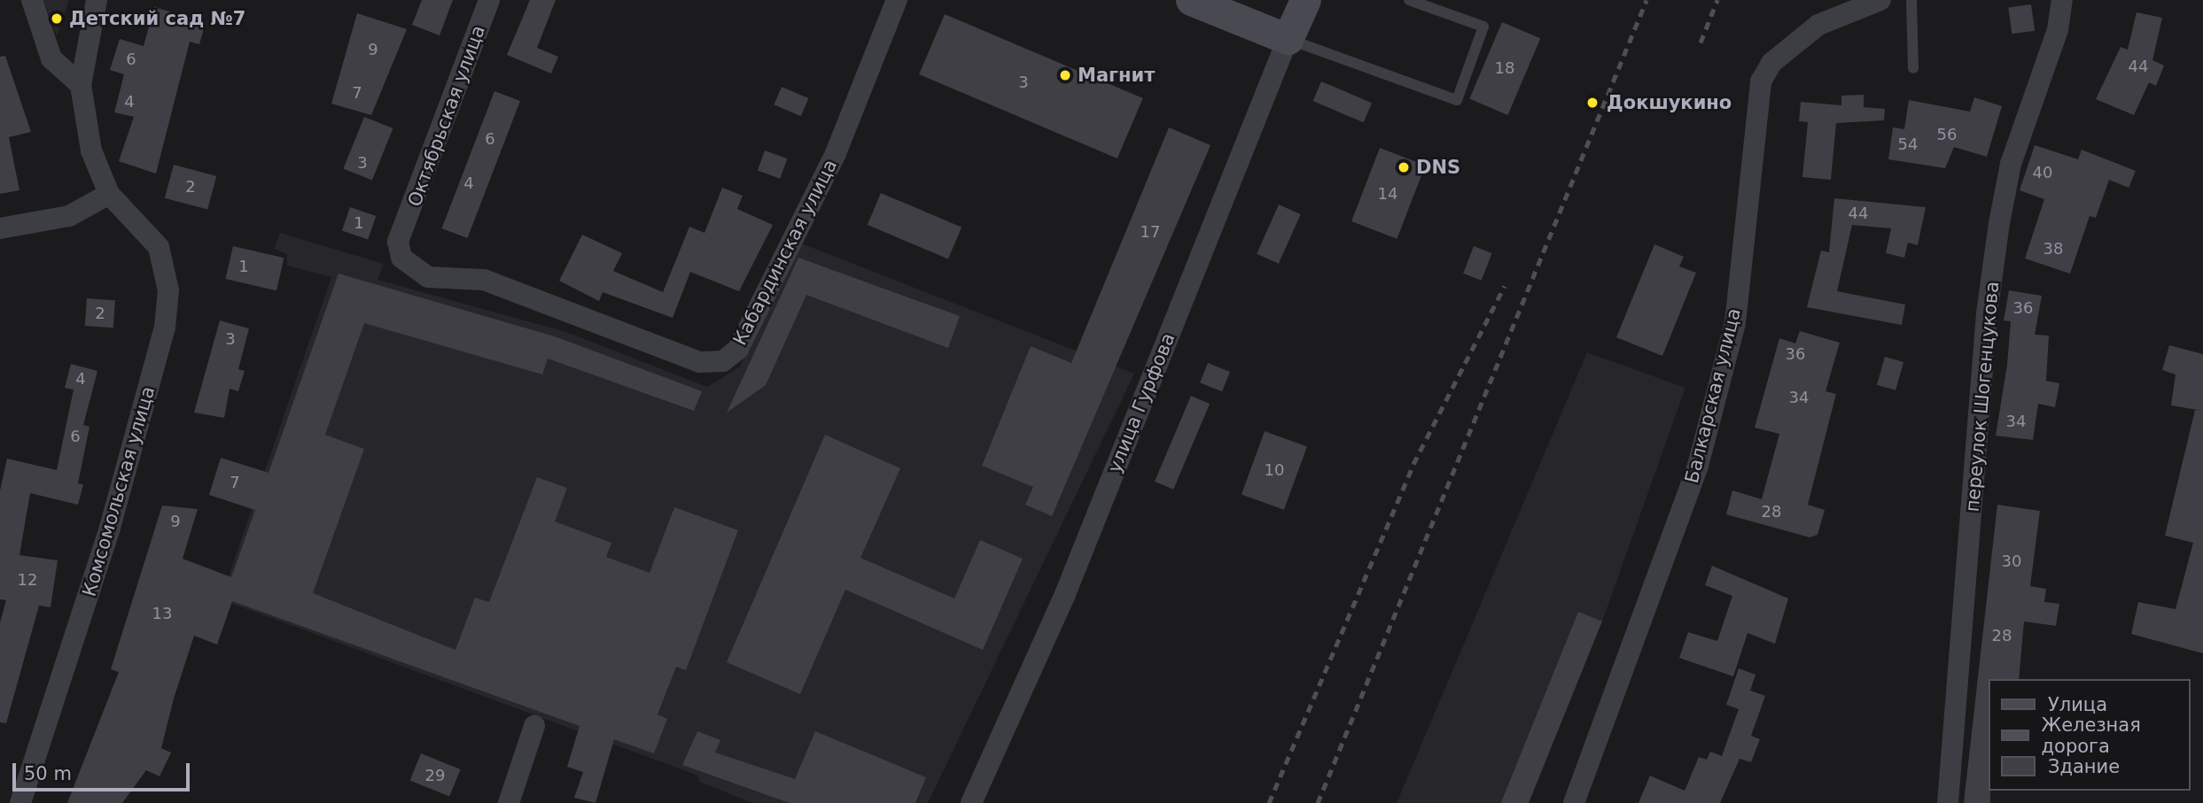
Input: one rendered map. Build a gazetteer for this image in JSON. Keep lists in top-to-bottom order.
{
  "streets": {
    "street": [
      "Октябрьская улица",
      "Кабардинская улица",
      "Балкарская улица",
      "переулок Шогенцукова",
      "улица Гурфова",
      "Комсомольская улица"
    ]
  },
  "crossings": [
    ["Октябрьская улица", "Кабардинская улица"]
  ],
  "places": [
    "Детский сад №7",
    "Магнит",
    "Докшукино",
    "DNS"
  ],
  "house_numbers": [
    "9",
    "6",
    "44",
    "18",
    "3",
    "7",
    "4",
    "56",
    "6",
    "54",
    "3",
    "40",
    "4",
    "2",
    "14",
    "44",
    "1",
    "17",
    "38",
    "1",
    "36",
    "2",
    "3",
    "36",
    "4",
    "34",
    "34",
    "6",
    "10",
    "7",
    "28",
    "9",
    "30",
    "12",
    "13",
    "28",
    "29"
  ],
  "legend": ["Улица", "Железная дорога", "Здание"],
  "scale_bar": "50 m"
}
